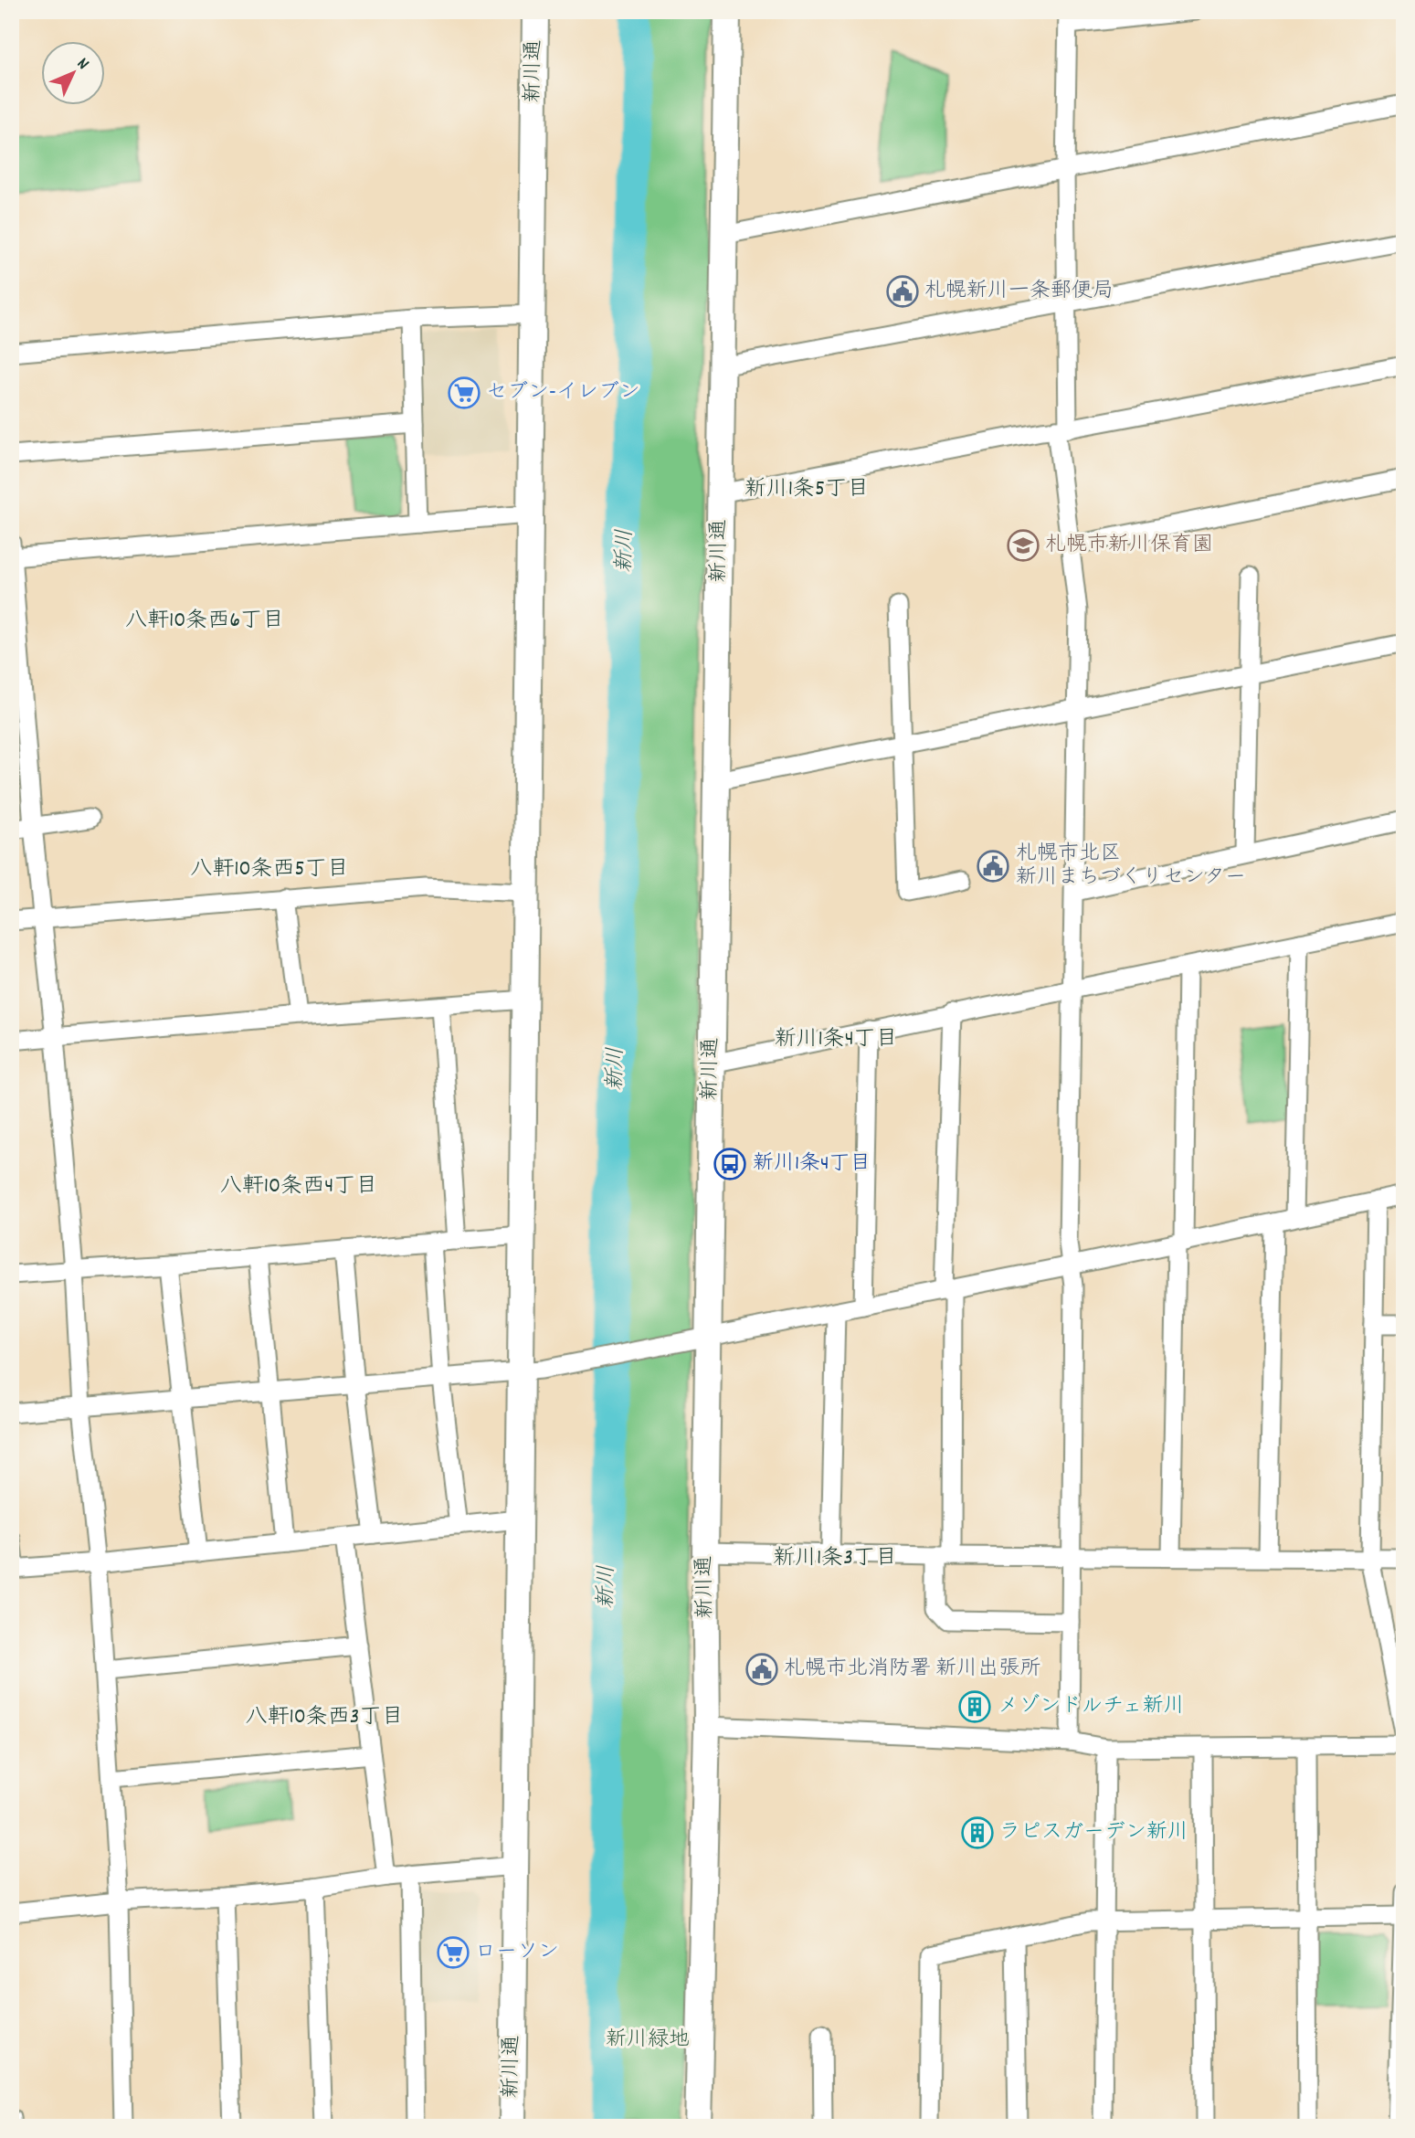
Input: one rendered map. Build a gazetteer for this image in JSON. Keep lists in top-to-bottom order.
{
  "streets": {
    "street": ["新川通"]
  },
  "districts": [
    "新川1条5丁目",
    "八軒10条西6丁目",
    "八軒10条西5丁目",
    "新川1条4丁目",
    "八軒10条西4丁目",
    "新川1条3丁目",
    "八軒10条西3丁目"
  ],
  "water": ["新川"],
  "parks": ["新川緑地"],
  "places": {
    "public building": ["札幌新川一条郵便局", "札幌市北区 新川まちづくりセンター", "札幌市北消防署 新川出張所"],
    "supermarket": ["セブン-イレブン", "ローソン"],
    "school or university": ["札幌市新川保育園"],
    "bus stop": ["新川1条4丁目"],
    "building": ["メゾンドルチェ新川", "ラピスガーデン新川"]
  },
  "north": "top right"
}
